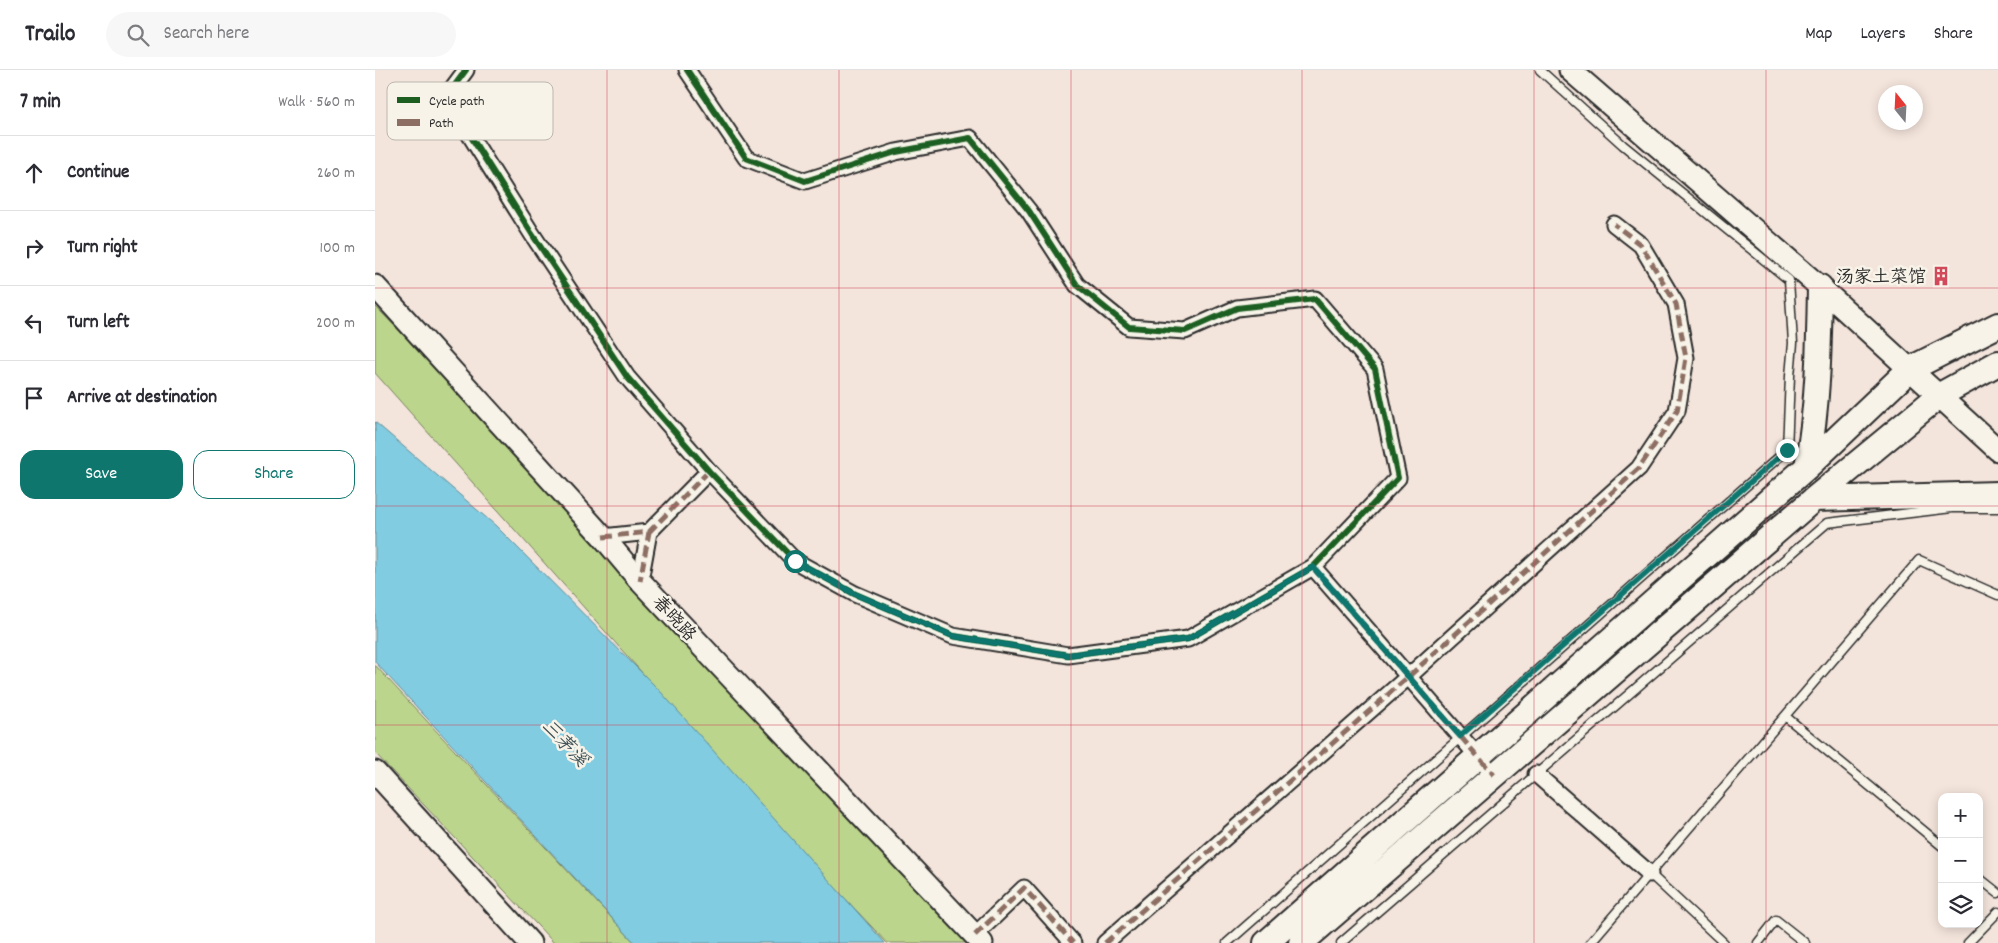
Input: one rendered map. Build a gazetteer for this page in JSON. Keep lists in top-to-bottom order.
{
  "streets": {
    "street": ["春晓路"]
  },
  "water": ["三茅溪"],
  "places": {
    "building": ["汤家土菜馆"]
  },
  "legend": ["Cycle path", "Path"],
  "north": "top",
  "page": {
    "header": "Trailo",
    "search": "Search here",
    "nav": ["Map", "Layers", "Share"],
    "heading": ["7 min", "Walk · 560 m"],
    "list": [
      ["Continue", "260 m"],
      ["Turn right", "100 m"],
      ["Turn left", "200 m"],
      "Arrive at destination"
    ],
    "buttons": ["Save", "Share"],
    "map_buttons": ["+", "−"]
  }
}
